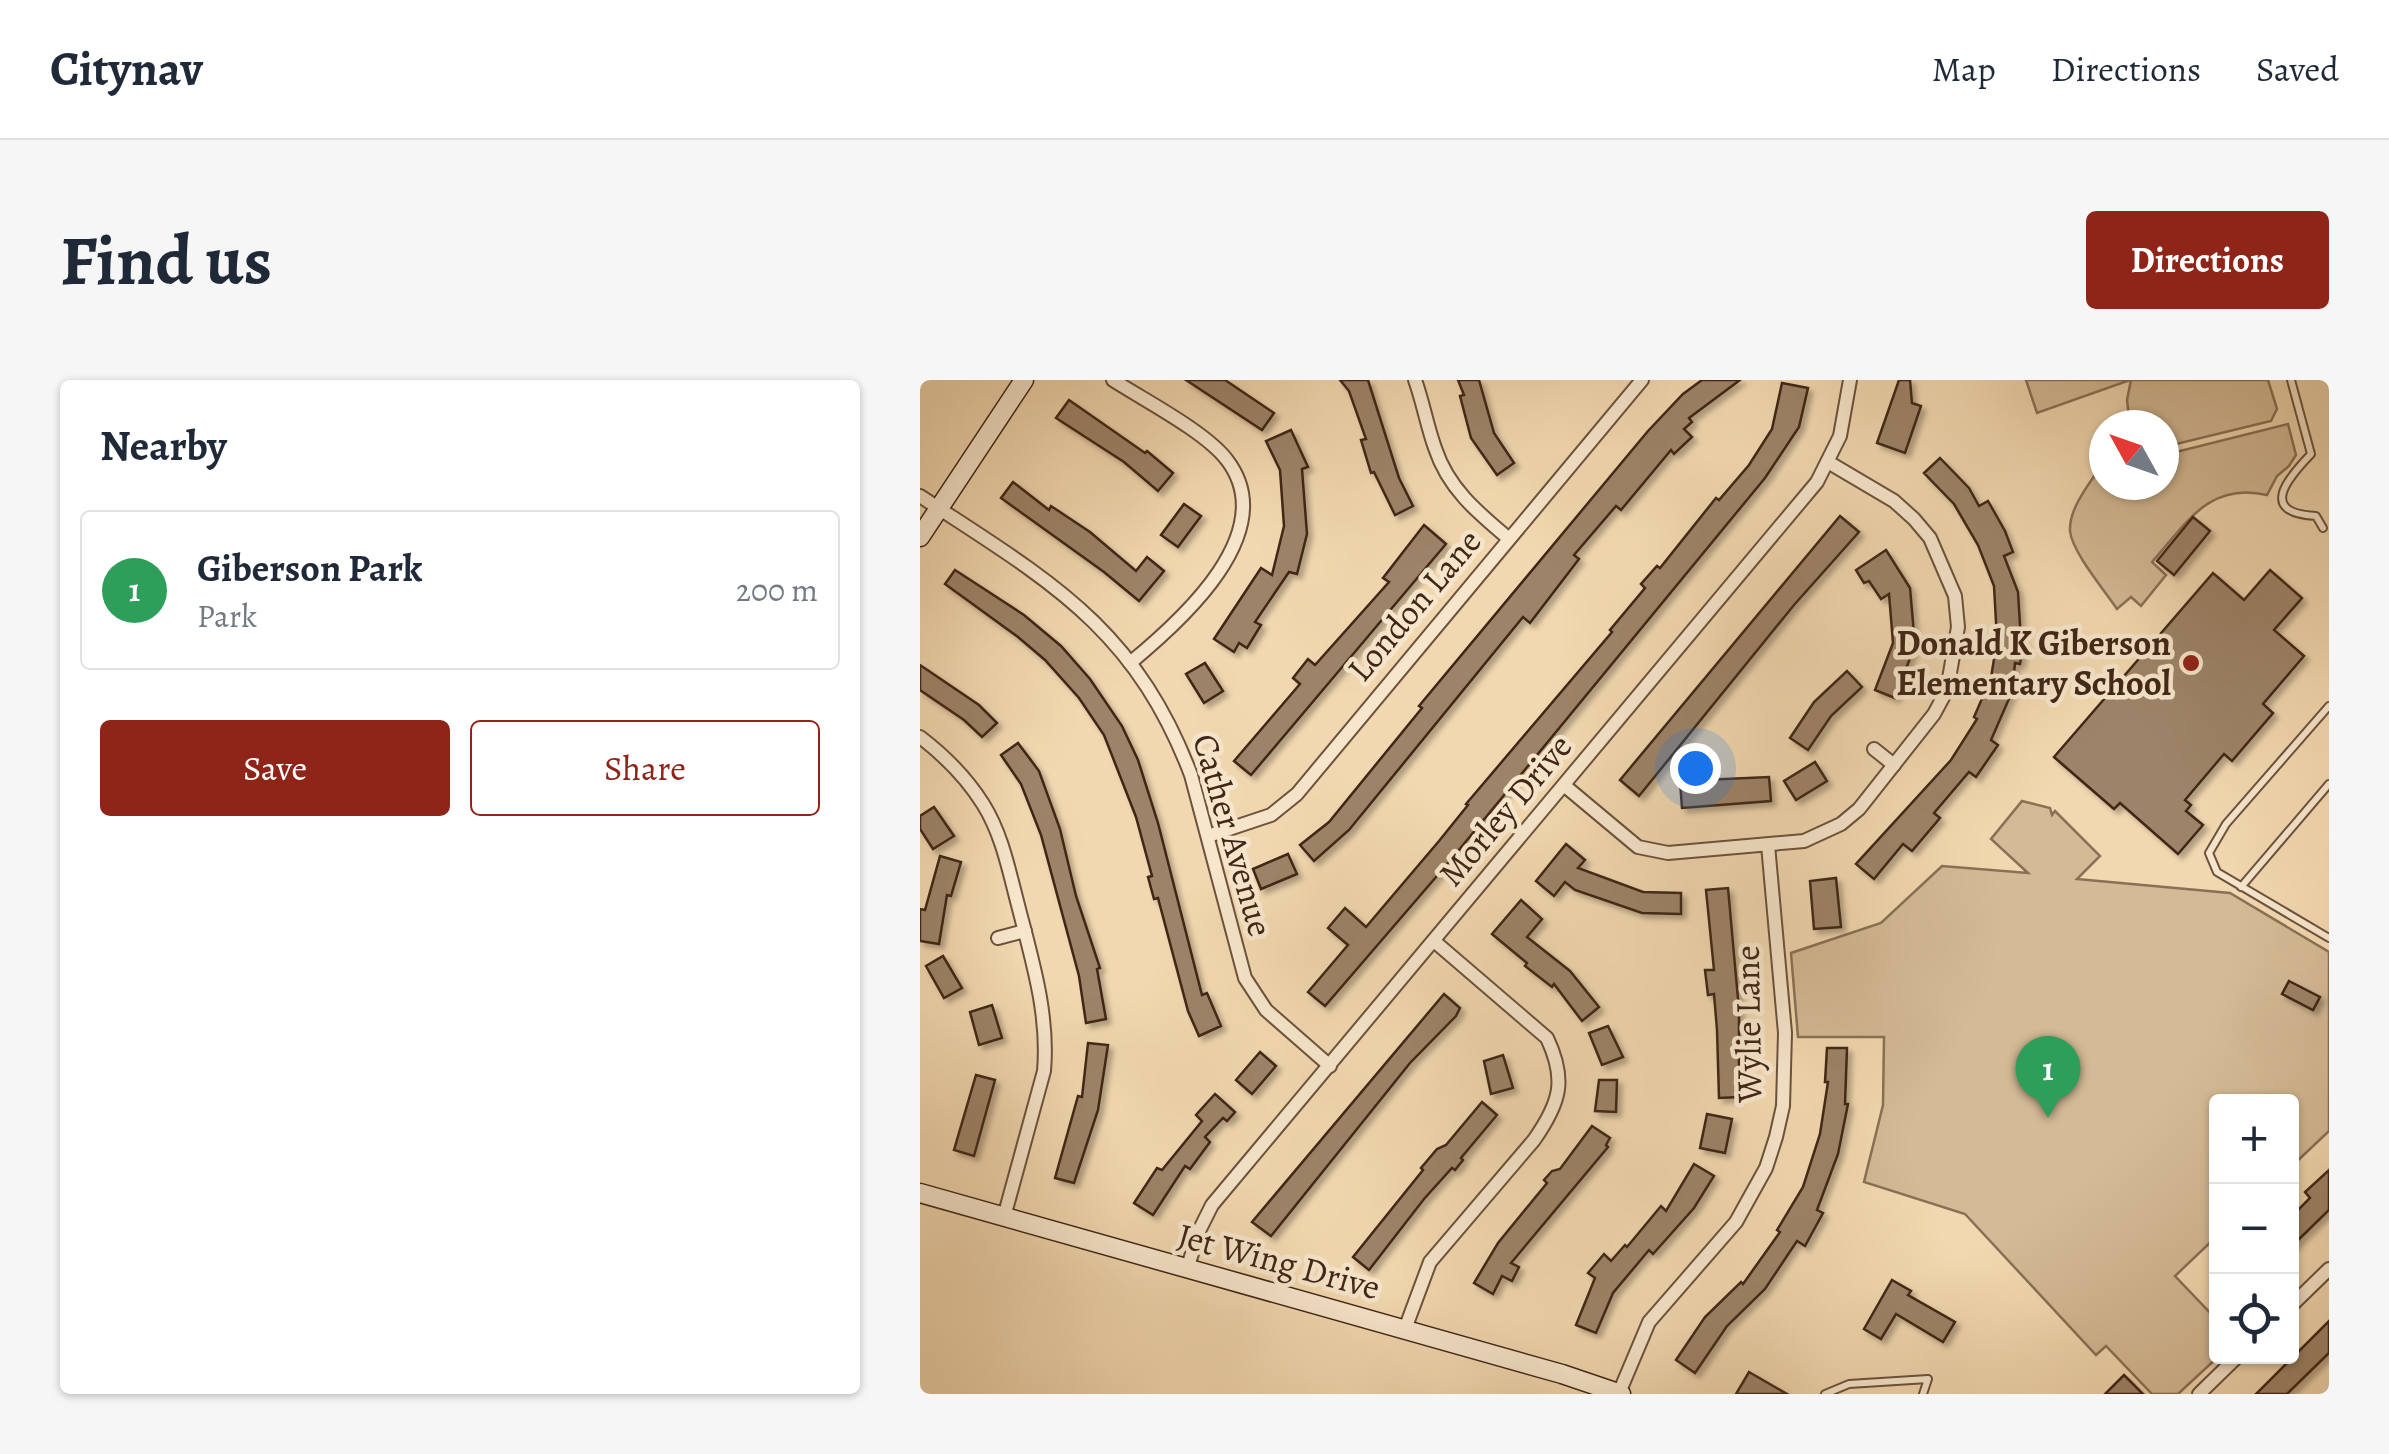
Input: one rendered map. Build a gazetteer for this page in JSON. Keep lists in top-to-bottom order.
{
  "streets": {
    "main road": ["Jet Wing Drive"],
    "street": [
      "London Lane",
      "Morley Drive",
      "Cather Avenue",
      "Wylie Lane"
    ]
  },
  "crossings": [
    ["London Lane", "Cather Avenue"],
    ["Morley Drive", "Cather Avenue"],
    ["Morley Drive", "Jet Wing Drive"],
    ["Wylie Lane", "Jet Wing Drive"]
  ],
  "places": ["Donald K Giberson Elementary School"],
  "north": "top left",
  "page": {
    "header": "Citynav",
    "nav": ["Map", "Directions", "Saved"],
    "buttons": [
      "Directions",
      ["Save", "Share"]
    ],
    "title": "Find us",
    "heading": "Nearby",
    "list": [
      {
        "mark": "1",
        "name": "Giberson Park",
        "note": "Park",
        "value": "200 m"
      }
    ],
    "pins": "1",
    "map_buttons": ["+", "−"]
  }
}
